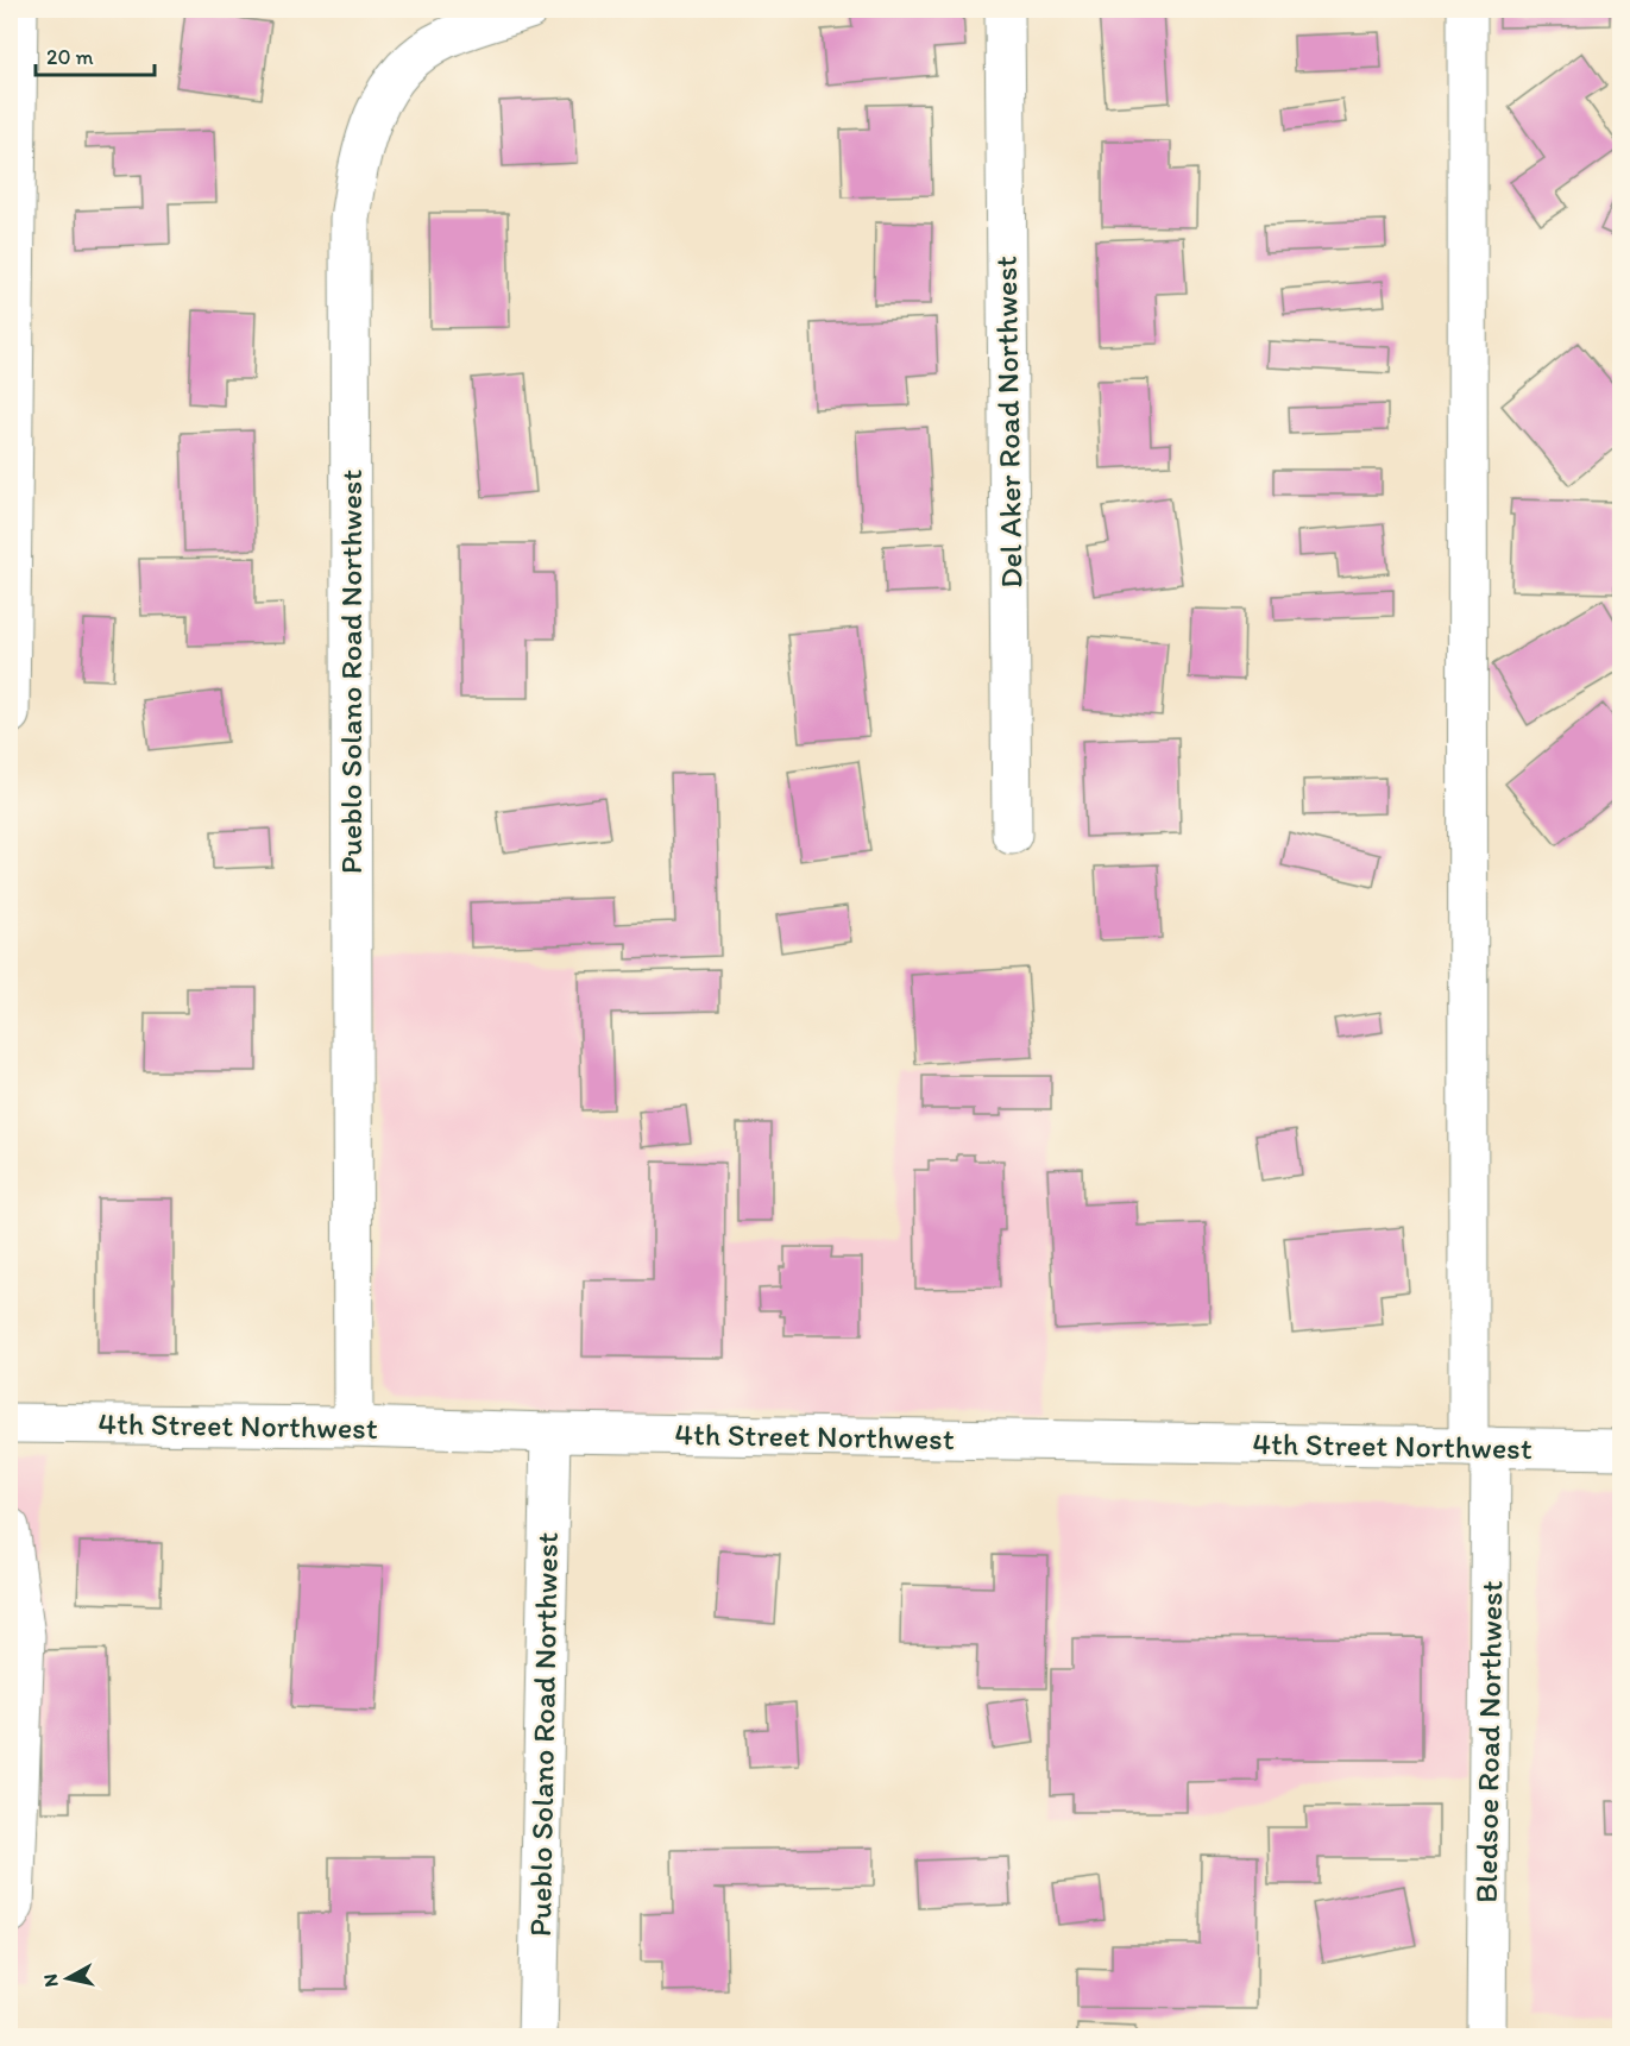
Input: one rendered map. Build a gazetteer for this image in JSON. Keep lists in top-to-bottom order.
{
  "streets": {
    "street": [
      "Del Aker Road Northwest",
      "Pueblo Solano Road Northwest",
      "4th Street Northwest",
      "Bledsoe Road Northwest"
    ]
  },
  "crossings": [
    ["Pueblo Solano Road Northwest", "4th Street Northwest"],
    ["4th Street Northwest", "Bledsoe Road Northwest"]
  ],
  "scale_bar": "20 m",
  "north": "left"
}
